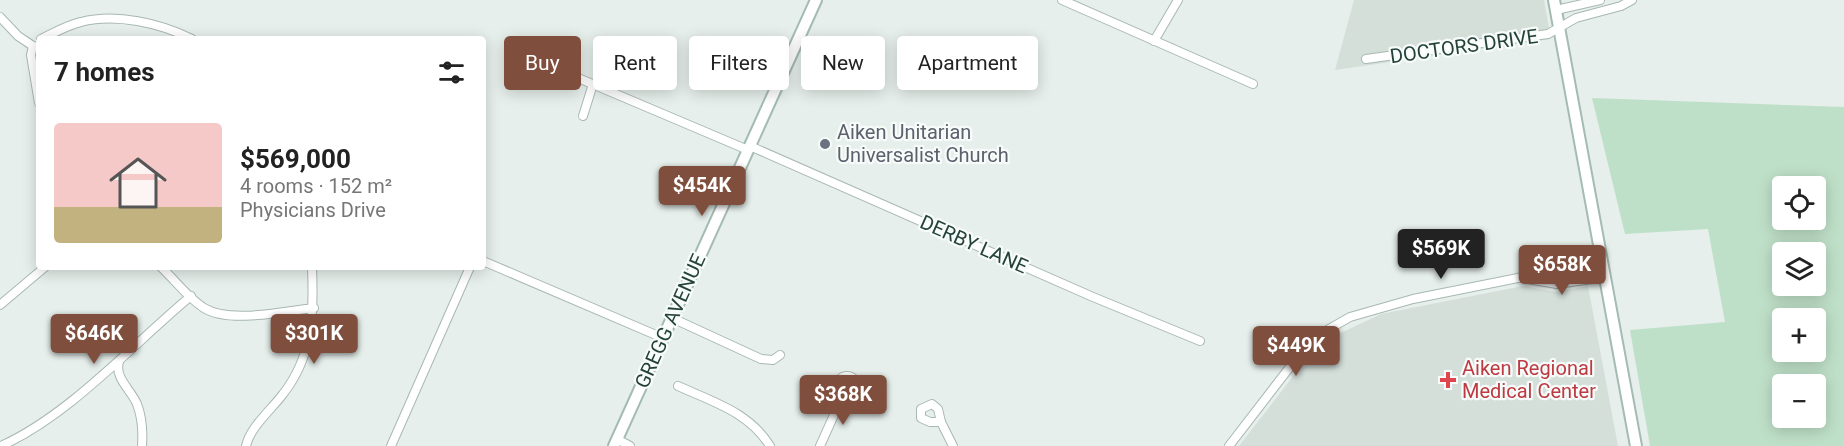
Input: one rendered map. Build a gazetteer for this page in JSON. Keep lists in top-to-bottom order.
{
  "streets": {
    "street": ["DOCTORS DRIVE", "DERBY LANE", "GREGG AVENUE"]
  },
  "crossings": [
    ["DERBY LANE", "GREGG AVENUE"]
  ],
  "places": {
    "other": ["Aiken Unitarian Universalist Church"],
    "health": ["Aiken Regional Medical Center"]
  },
  "page": {
    "chip": [
      "Buy",
      "Rent",
      "Filters",
      "New",
      "Apartment"
    ],
    "heading": "7 homes",
    "list": [
      {
        "name": "$569,000",
        "note": "4 rooms · 152 m² · Physicians Drive"
      }
    ],
    "price": [
      "$454K",
      "$569K",
      "$658K",
      "$646K",
      "$301K",
      "$449K",
      "$368K"
    ],
    "map_buttons": ["+", "−"]
  }
}
